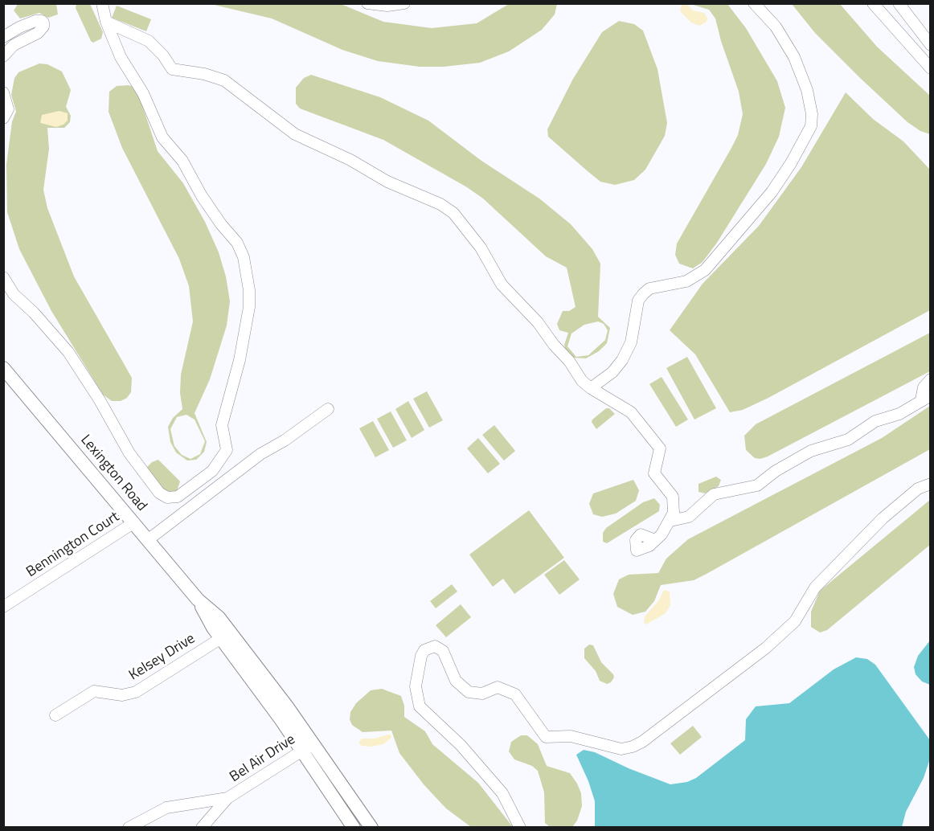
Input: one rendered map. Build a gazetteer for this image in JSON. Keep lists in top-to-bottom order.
{
  "streets": {
    "main road": ["Lexington Road"],
    "street": ["Bennington Court", "Kelsey Drive", "Bel Air Drive"]
  },
  "crossings": [
    ["Lexington Road", "Bennington Court"],
    ["Lexington Road", "Kelsey Drive"],
    ["Lexington Road", "Bel Air Drive"]
  ]
}
